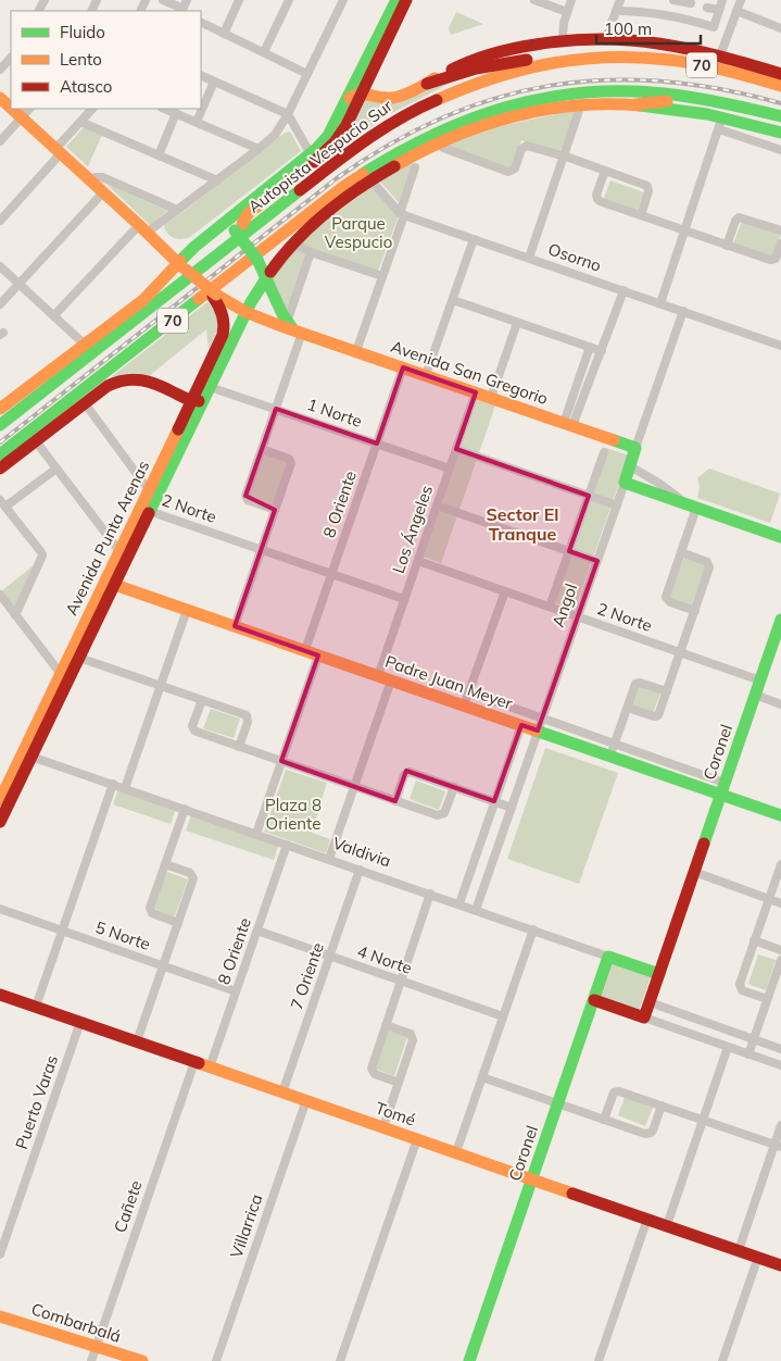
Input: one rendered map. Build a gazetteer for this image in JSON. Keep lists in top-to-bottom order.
{
  "streets": {
    "main road": [
      "70",
      "Autopista Vespucio Sur",
      "Avenida San Gregorio",
      "Avenida Punta Arenas",
      "Angol",
      "Padre Juan Meyer",
      "Coronel",
      "Valdivia",
      "Tomé",
      "Combarbalá"
    ],
    "street": [
      "Osorno",
      "1 Norte",
      "8 Oriente",
      "2 Norte",
      "Los Ángeles",
      "5 Norte",
      "4 Norte",
      "7 Oriente",
      "Puerto Varas",
      "Cañete",
      "Villarrica"
    ]
  },
  "crossings": [
    ["Osorno", "Avenida Punta Arenas"],
    ["Osorno", "Angol"],
    ["Avenida San Gregorio", "8 Oriente"],
    ["Avenida San Gregorio", "Los Ángeles"],
    ["Avenida San Gregorio", "Avenida Punta Arenas"],
    ["Avenida San Gregorio", "Angol"],
    ["1 Norte", "8 Oriente"],
    ["1 Norte", "Los Ángeles"],
    ["1 Norte", "Avenida Punta Arenas"],
    ["8 Oriente", "2 Norte"],
    ["8 Oriente", "Padre Juan Meyer"],
    ["8 Oriente", "Valdivia"],
    ["8 Oriente", "5 Norte"],
    ["8 Oriente", "4 Norte"],
    ["8 Oriente", "Tomé"],
    ["2 Norte", "Los Ángeles"],
    ["2 Norte", "Avenida Punta Arenas"],
    ["2 Norte", "Angol"],
    ["2 Norte", "Coronel"],
    ["Los Ángeles", "Padre Juan Meyer"],
    ["Avenida Punta Arenas", "Padre Juan Meyer"],
    ["Avenida Punta Arenas", "Valdivia"],
    ["Angol", "Padre Juan Meyer"],
    ["Angol", "Valdivia"],
    ["Padre Juan Meyer", "Coronel"],
    ["Coronel", "Valdivia"],
    ["Coronel", "Tomé"],
    ["Valdivia", "7 Oriente"],
    ["4 Norte", "7 Oriente"],
    ["7 Oriente", "Tomé"],
    ["Puerto Varas", "Tomé"],
    ["Tomé", "Cañete"],
    ["Tomé", "Villarrica"],
    ["Cañete", "Combarbalá"]
  ],
  "districts": ["Sector El Tranque"],
  "parks": ["Parque Vespucio", "Plaza 8 Oriente"],
  "legend": ["Fluido", "Lento", "Atasco"],
  "scale_bar": "100 m"
}
